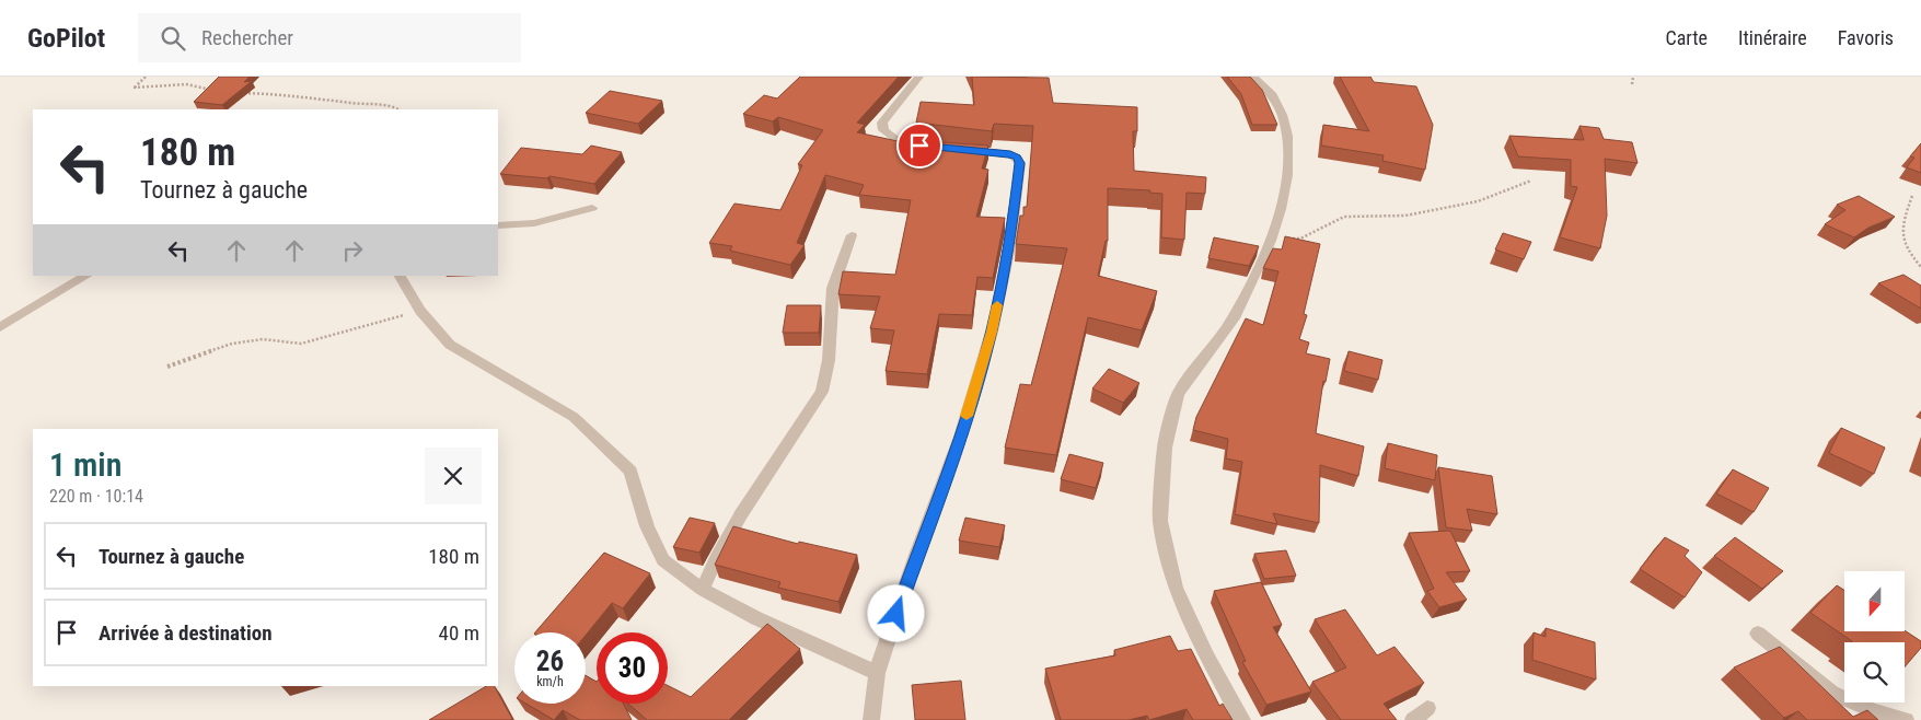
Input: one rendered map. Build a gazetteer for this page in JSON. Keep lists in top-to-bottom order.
{
  "north": "bottom",
  "page": {
    "header": "GoPilot",
    "search": "Rechercher",
    "nav": ["Carte", "Itinéraire", "Favoris"],
    "turn": ["180 m", "Tournez à gauche"],
    "heading": ["1 min", "220 m · 10:14"],
    "list": [
      {
        "name": "Tournez à gauche",
        "value": "180 m"
      },
      {
        "name": "Arrivée à destination",
        "value": "40 m"
      }
    ],
    "speed": "26 km/h",
    "limit": "30"
  }
}
